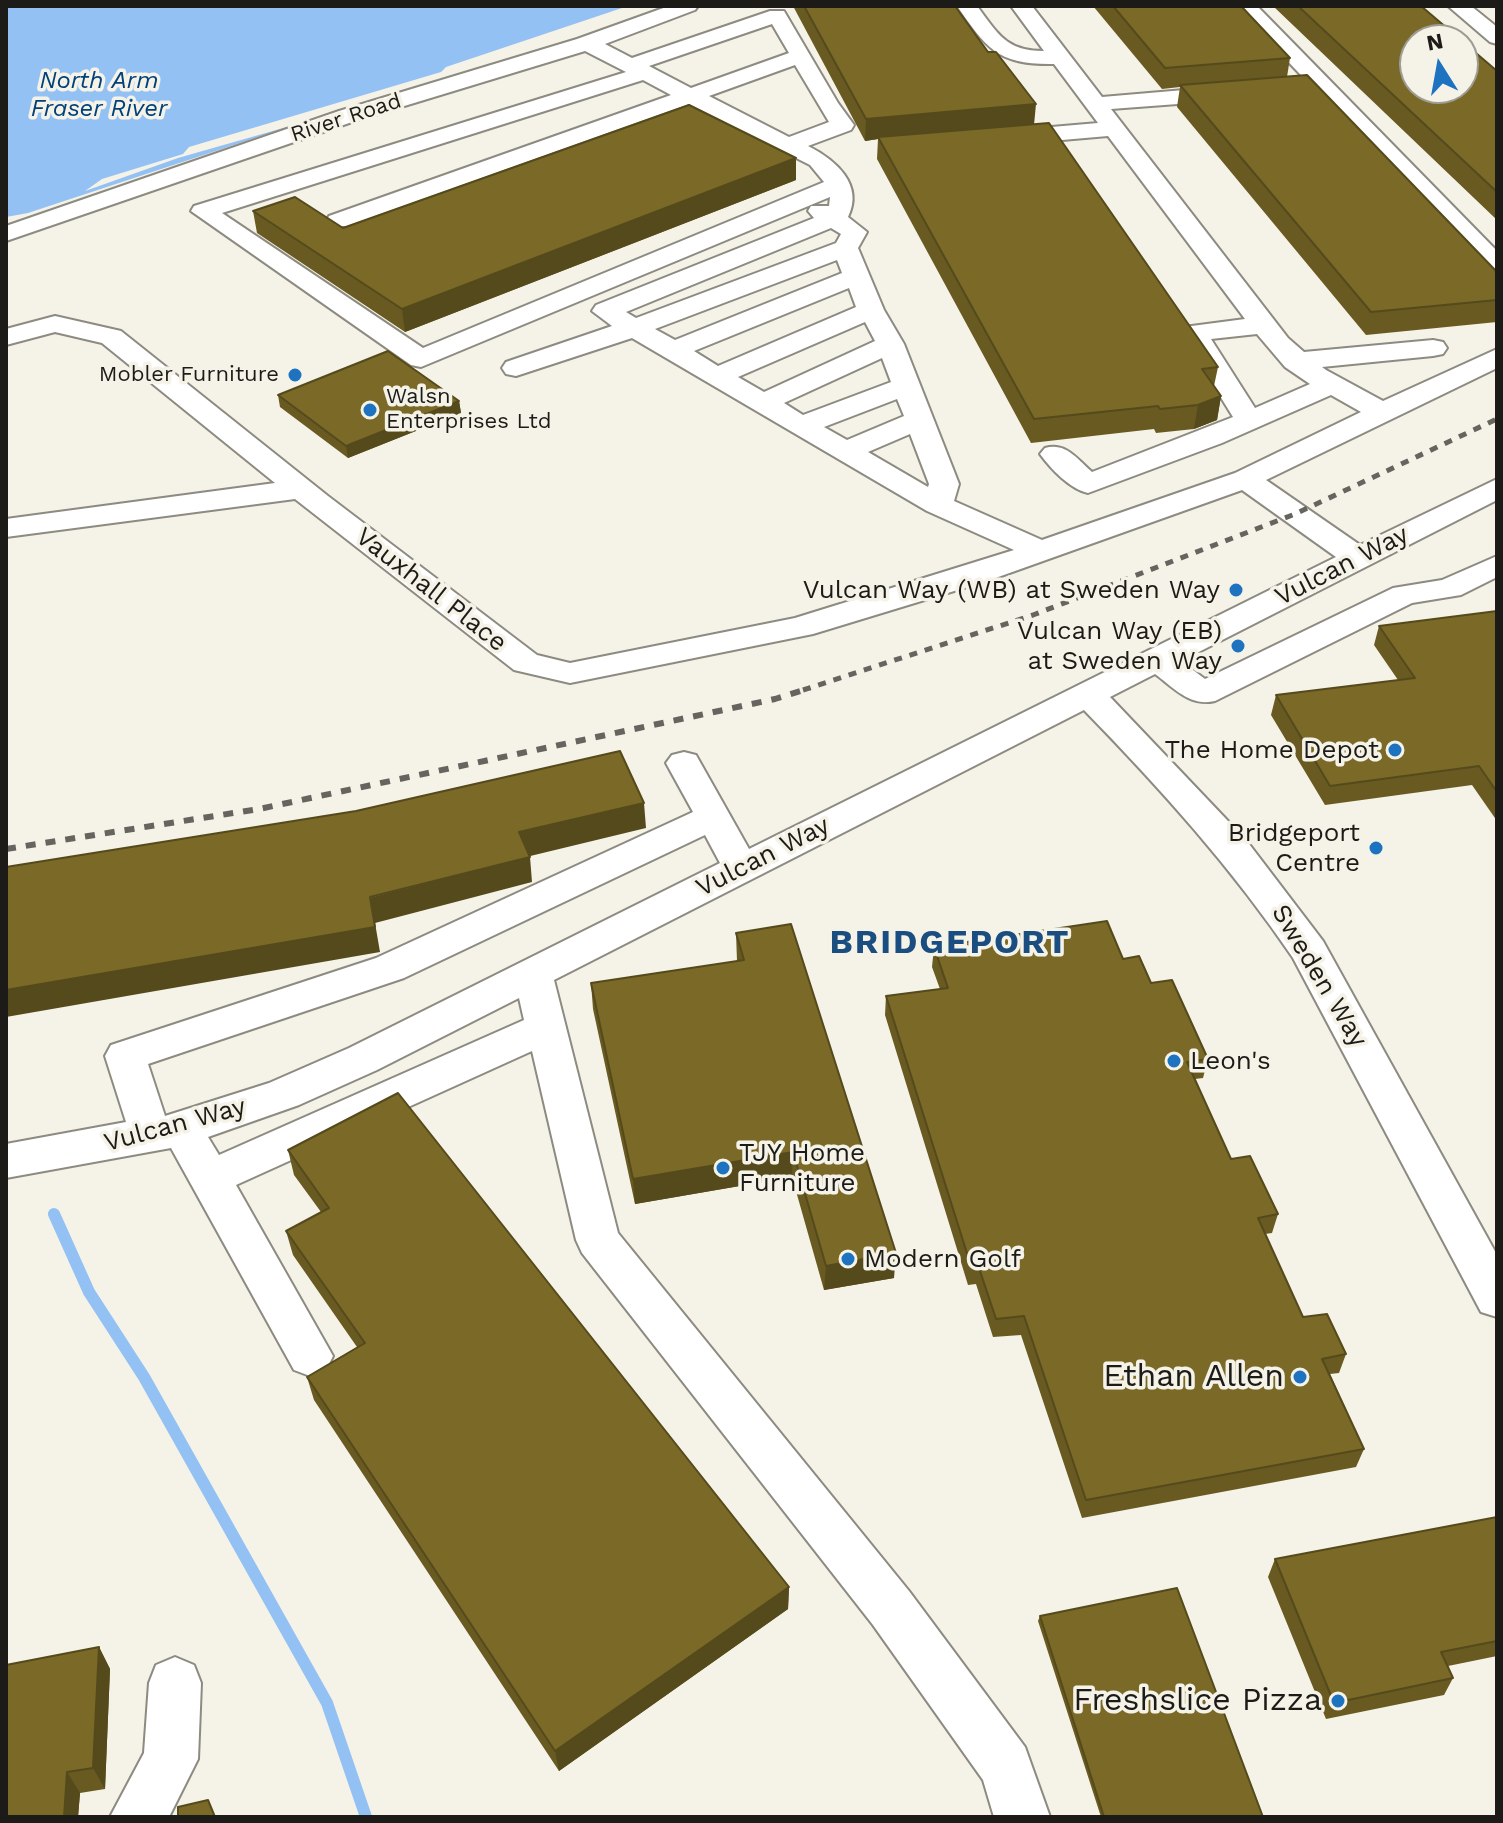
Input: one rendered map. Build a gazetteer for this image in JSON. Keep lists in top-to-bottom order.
{
  "streets": {
    "street": [
      "River Road",
      "Vulcan Way",
      "Vauxhall Place",
      "Sweden Way"
    ]
  },
  "crossings": [
    ["Vulcan Way", "Sweden Way"]
  ],
  "districts": ["BRIDGEPORT"],
  "water": ["North Arm Fraser River"],
  "places": [
    "Mobler Furniture",
    "Walsn Enterprises Ltd",
    "Vulcan Way (WB) at Sweden Way",
    "Vulcan Way (EB) at Sweden Way",
    "The Home Depot",
    "Bridgeport Centre",
    "Leon's",
    "TJY Home Furniture",
    "Modern Golf",
    "Ethan Allen",
    "Freshslice Pizza"
  ],
  "north": "top"
}
